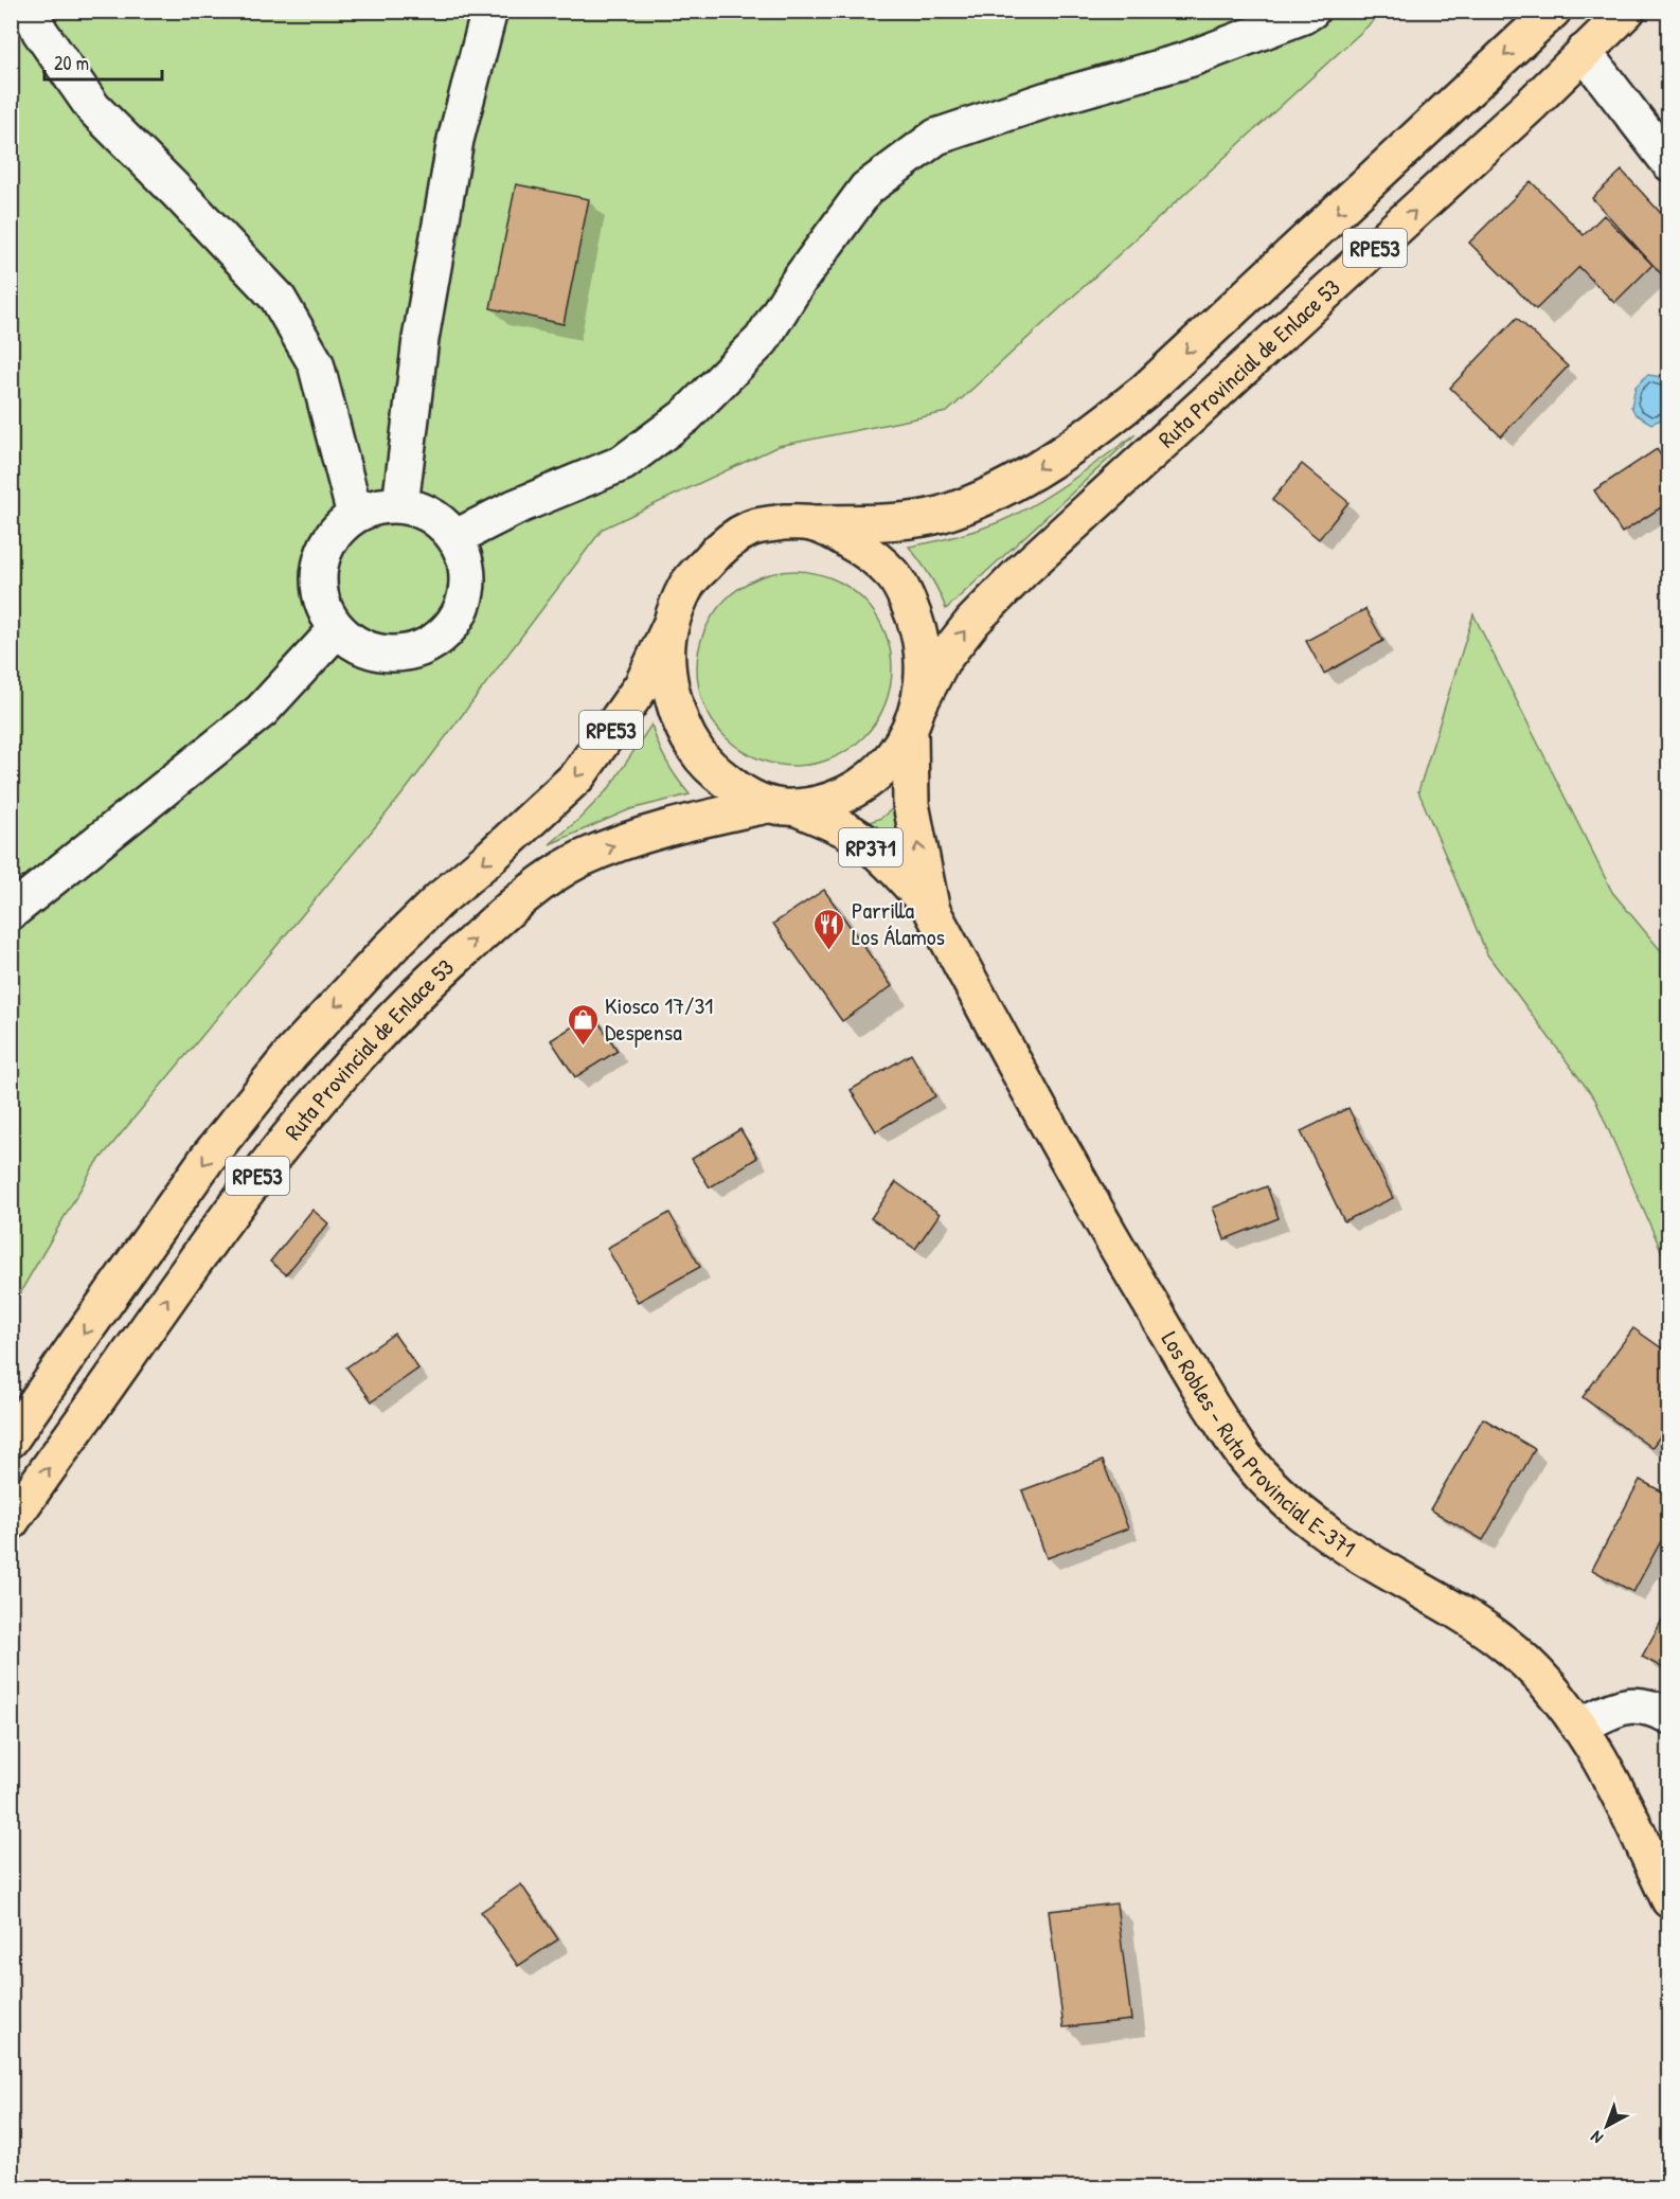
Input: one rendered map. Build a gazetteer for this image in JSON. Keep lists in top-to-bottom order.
{
  "streets": {
    "main road": [
      "RPE53",
      "Ruta Provincial de Enlace 53",
      "RP371",
      "Los Robles - Ruta Provincial E-371"
    ]
  },
  "crossings": [
    ["RPE53", "Ruta Provincial de Enlace 53"],
    ["RPE53", "RP371"],
    ["Ruta Provincial de Enlace 53", "RP371"],
    ["RP371", "Los Robles - Ruta Provincial E-371"]
  ],
  "places": {
    "restaurant": ["Parrilla Los Álamos"],
    "shop": ["Kiosco 17/31 Despensa"]
  },
  "scale_bar": "20 m",
  "north": "bottom left"
}
